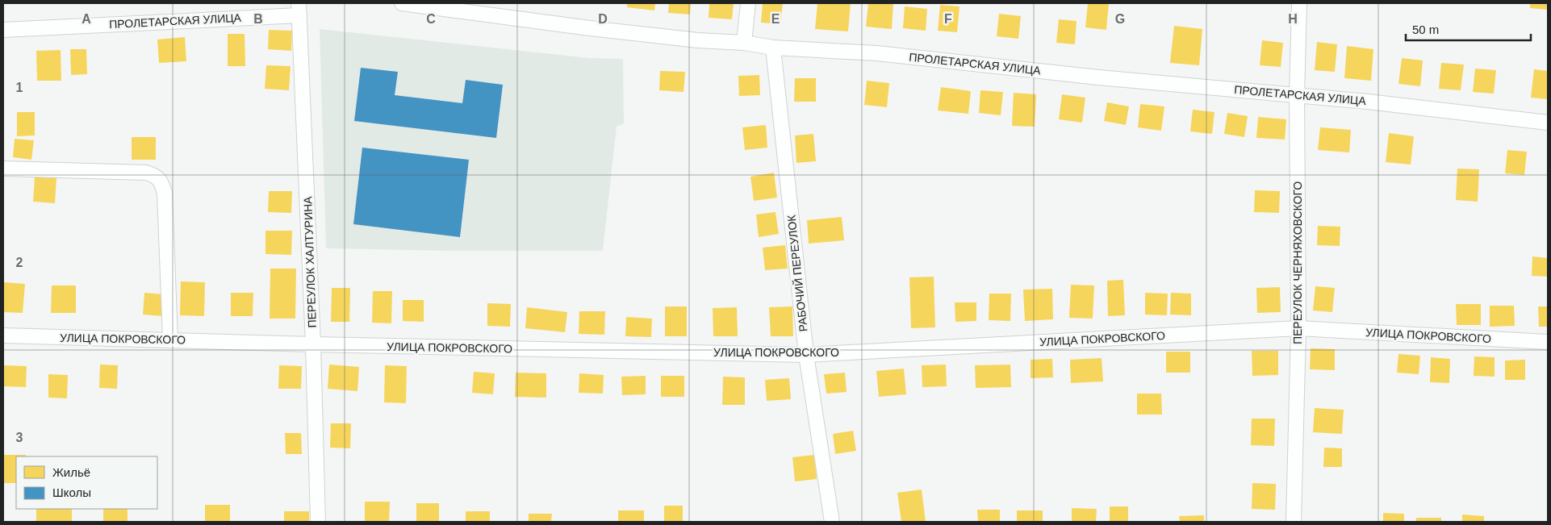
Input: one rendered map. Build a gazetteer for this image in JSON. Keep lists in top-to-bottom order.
{
  "streets": {
    "street": [
      "ПРОЛЕТАРСКАЯ УЛИЦА",
      "ПЕРЕУЛОК ХАЛТУРИНА",
      "ПЕРЕУЛОК ЧЕРНЯХОВСКОГО",
      "РАБОЧИЙ ПЕРЕУЛОК",
      "УЛИЦА ПОКРОВСКОГО"
    ]
  },
  "crossings": [
    ["ПРОЛЕТАРСКАЯ УЛИЦА", "ПЕРЕУЛОК ХАЛТУРИНА"],
    ["ПРОЛЕТАРСКАЯ УЛИЦА", "ПЕРЕУЛОК ЧЕРНЯХОВСКОГО"],
    ["ПРОЛЕТАРСКАЯ УЛИЦА", "РАБОЧИЙ ПЕРЕУЛОК"],
    ["ПЕРЕУЛОК ХАЛТУРИНА", "УЛИЦА ПОКРОВСКОГО"],
    ["ПЕРЕУЛОК ЧЕРНЯХОВСКОГО", "УЛИЦА ПОКРОВСКОГО"],
    ["РАБОЧИЙ ПЕРЕУЛОК", "УЛИЦА ПОКРОВСКОГО"]
  ],
  "legend": ["Жильё", "Школы"],
  "scale_bar": "50 m",
  "grid": {
    "columns": [
      "A",
      "B",
      "C",
      "D",
      "E",
      "F",
      "G",
      "H"
    ],
    "rows": ["1", "2", "3"]
  }
}
